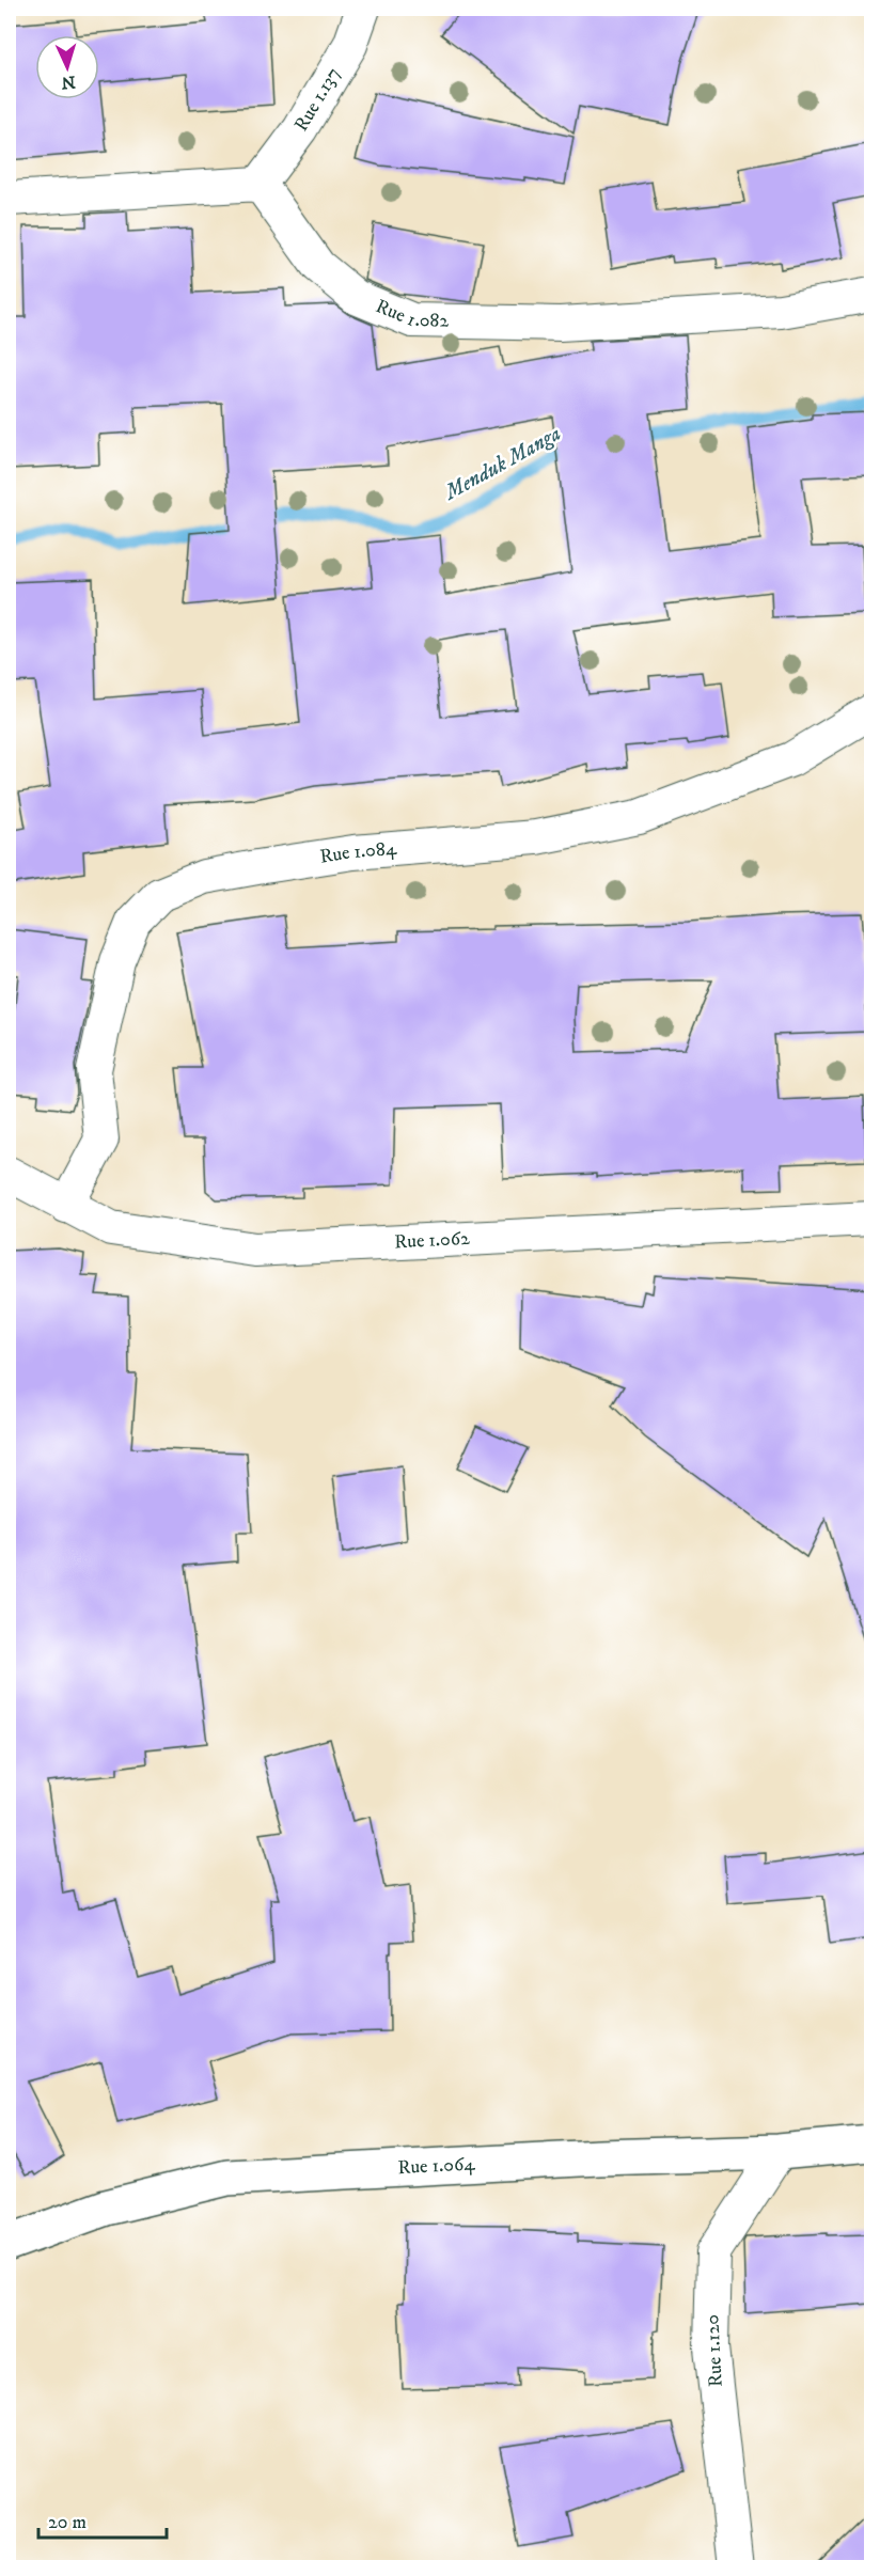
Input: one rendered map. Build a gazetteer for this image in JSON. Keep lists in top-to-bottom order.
{
  "streets": {
    "main road": ["Rue 1.064"],
    "street": [
      "Rue 1.137",
      "Rue 1.082",
      "Rue 1.084",
      "Rue 1.062",
      "Rue 1.120"
    ]
  },
  "crossings": [
    ["Rue 1.137", "Rue 1.082"],
    ["Rue 1.084", "Rue 1.062"],
    ["Rue 1.064", "Rue 1.120"]
  ],
  "water": ["Menduk Manga"],
  "scale_bar": "20 m",
  "north": "bottom"
}
